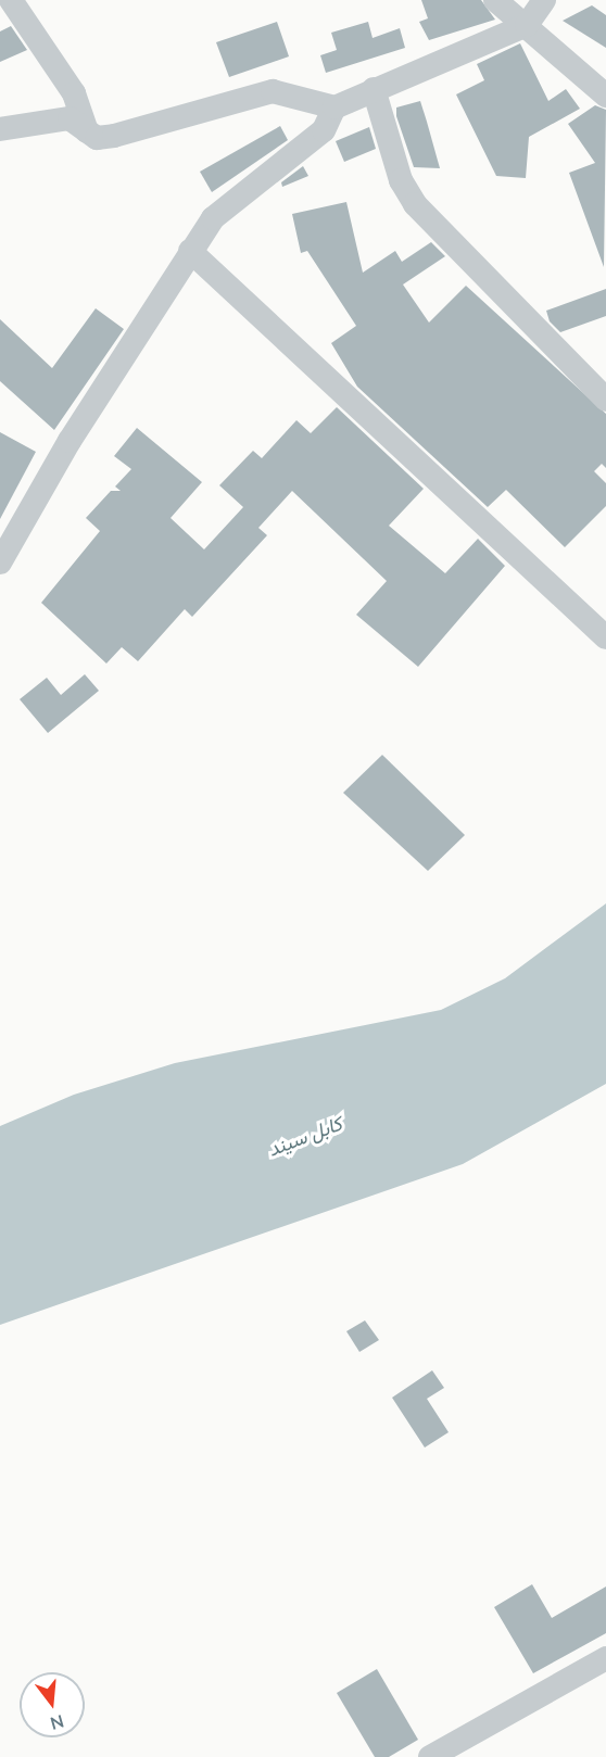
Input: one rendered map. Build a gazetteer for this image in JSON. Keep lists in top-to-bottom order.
{
  "water": ["کابل سيند"],
  "north": "bottom"
}
